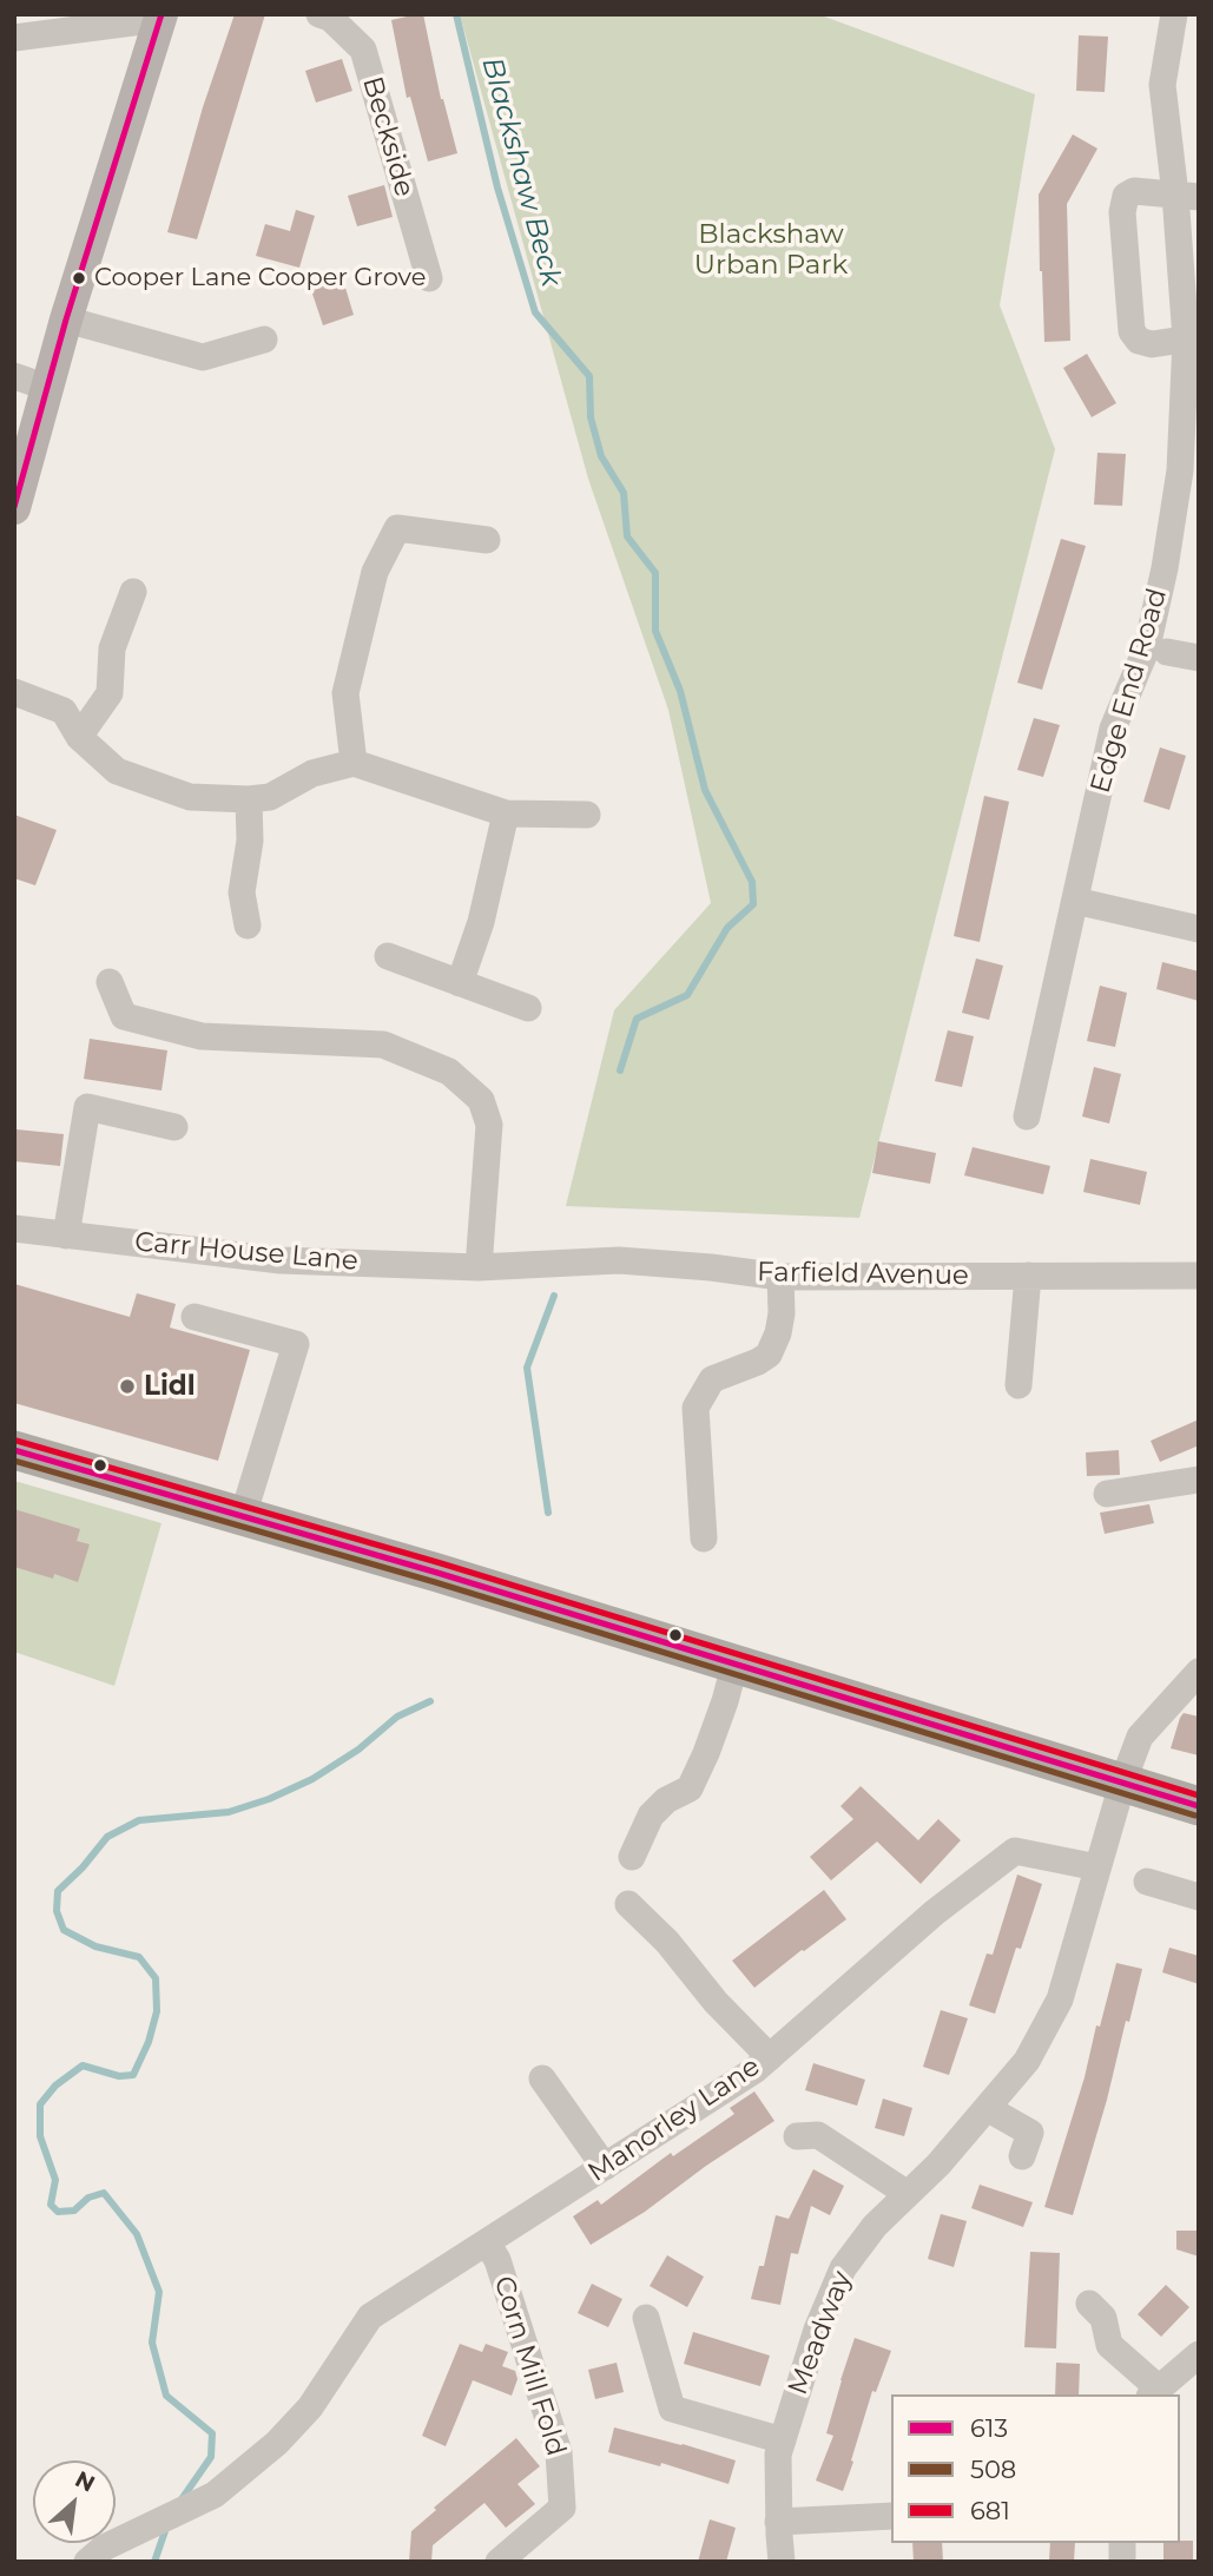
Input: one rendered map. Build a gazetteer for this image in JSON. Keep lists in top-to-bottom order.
{
  "streets": {
    "street": [
      "Beckside",
      "Edge End Road",
      "Carr House Lane",
      "Farfield Avenue",
      "Manorley Lane",
      "Meadway",
      "Corn Mill Fold"
    ]
  },
  "crossings": [
    ["Carr House Lane", "Farfield Avenue"],
    ["Manorley Lane", "Meadway"],
    ["Manorley Lane", "Corn Mill Fold"]
  ],
  "water": ["Blackshaw Beck"],
  "parks": ["Blackshaw Urban Park"],
  "places": ["Cooper Lane Cooper Grove", "Lidl"],
  "lines": ["transit line 613", "transit line 681", "transit line 508"],
  "legend": ["613", "508", "681"],
  "north": "top right"
}
